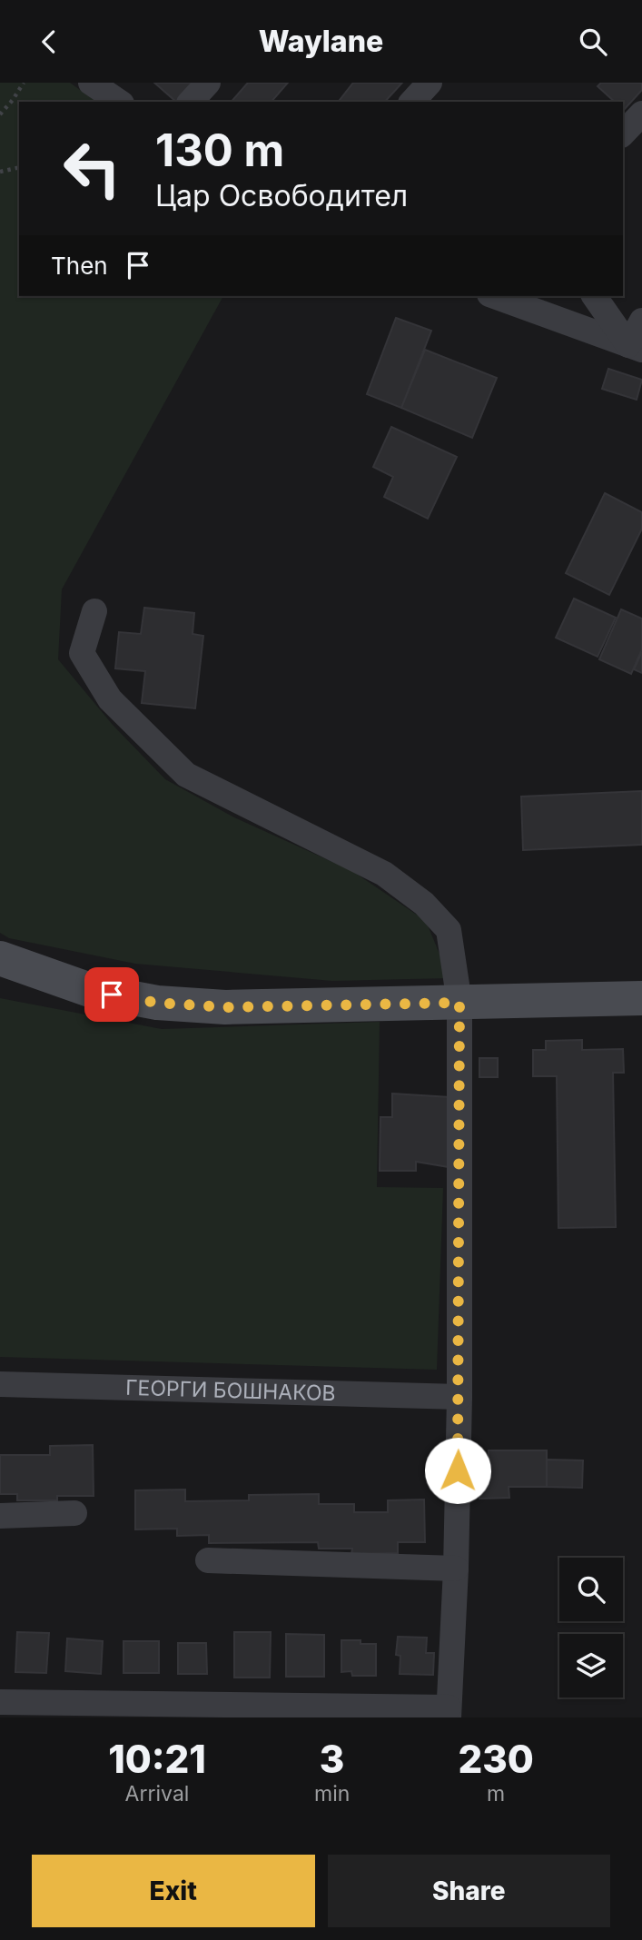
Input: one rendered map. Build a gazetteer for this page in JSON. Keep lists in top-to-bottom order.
{
  "streets": {
    "street": ["ГЕОРГИ БОШНАКОВ"]
  },
  "page": {
    "header": "Waylane",
    "turn": ["130 m", "Цар Освободител"],
    "then": "Then",
    "eta": [
      "10:21",
      "Arrival",
      "3",
      "min",
      "230",
      "m"
    ],
    "buttons": ["Exit", "Share"]
  }
}
